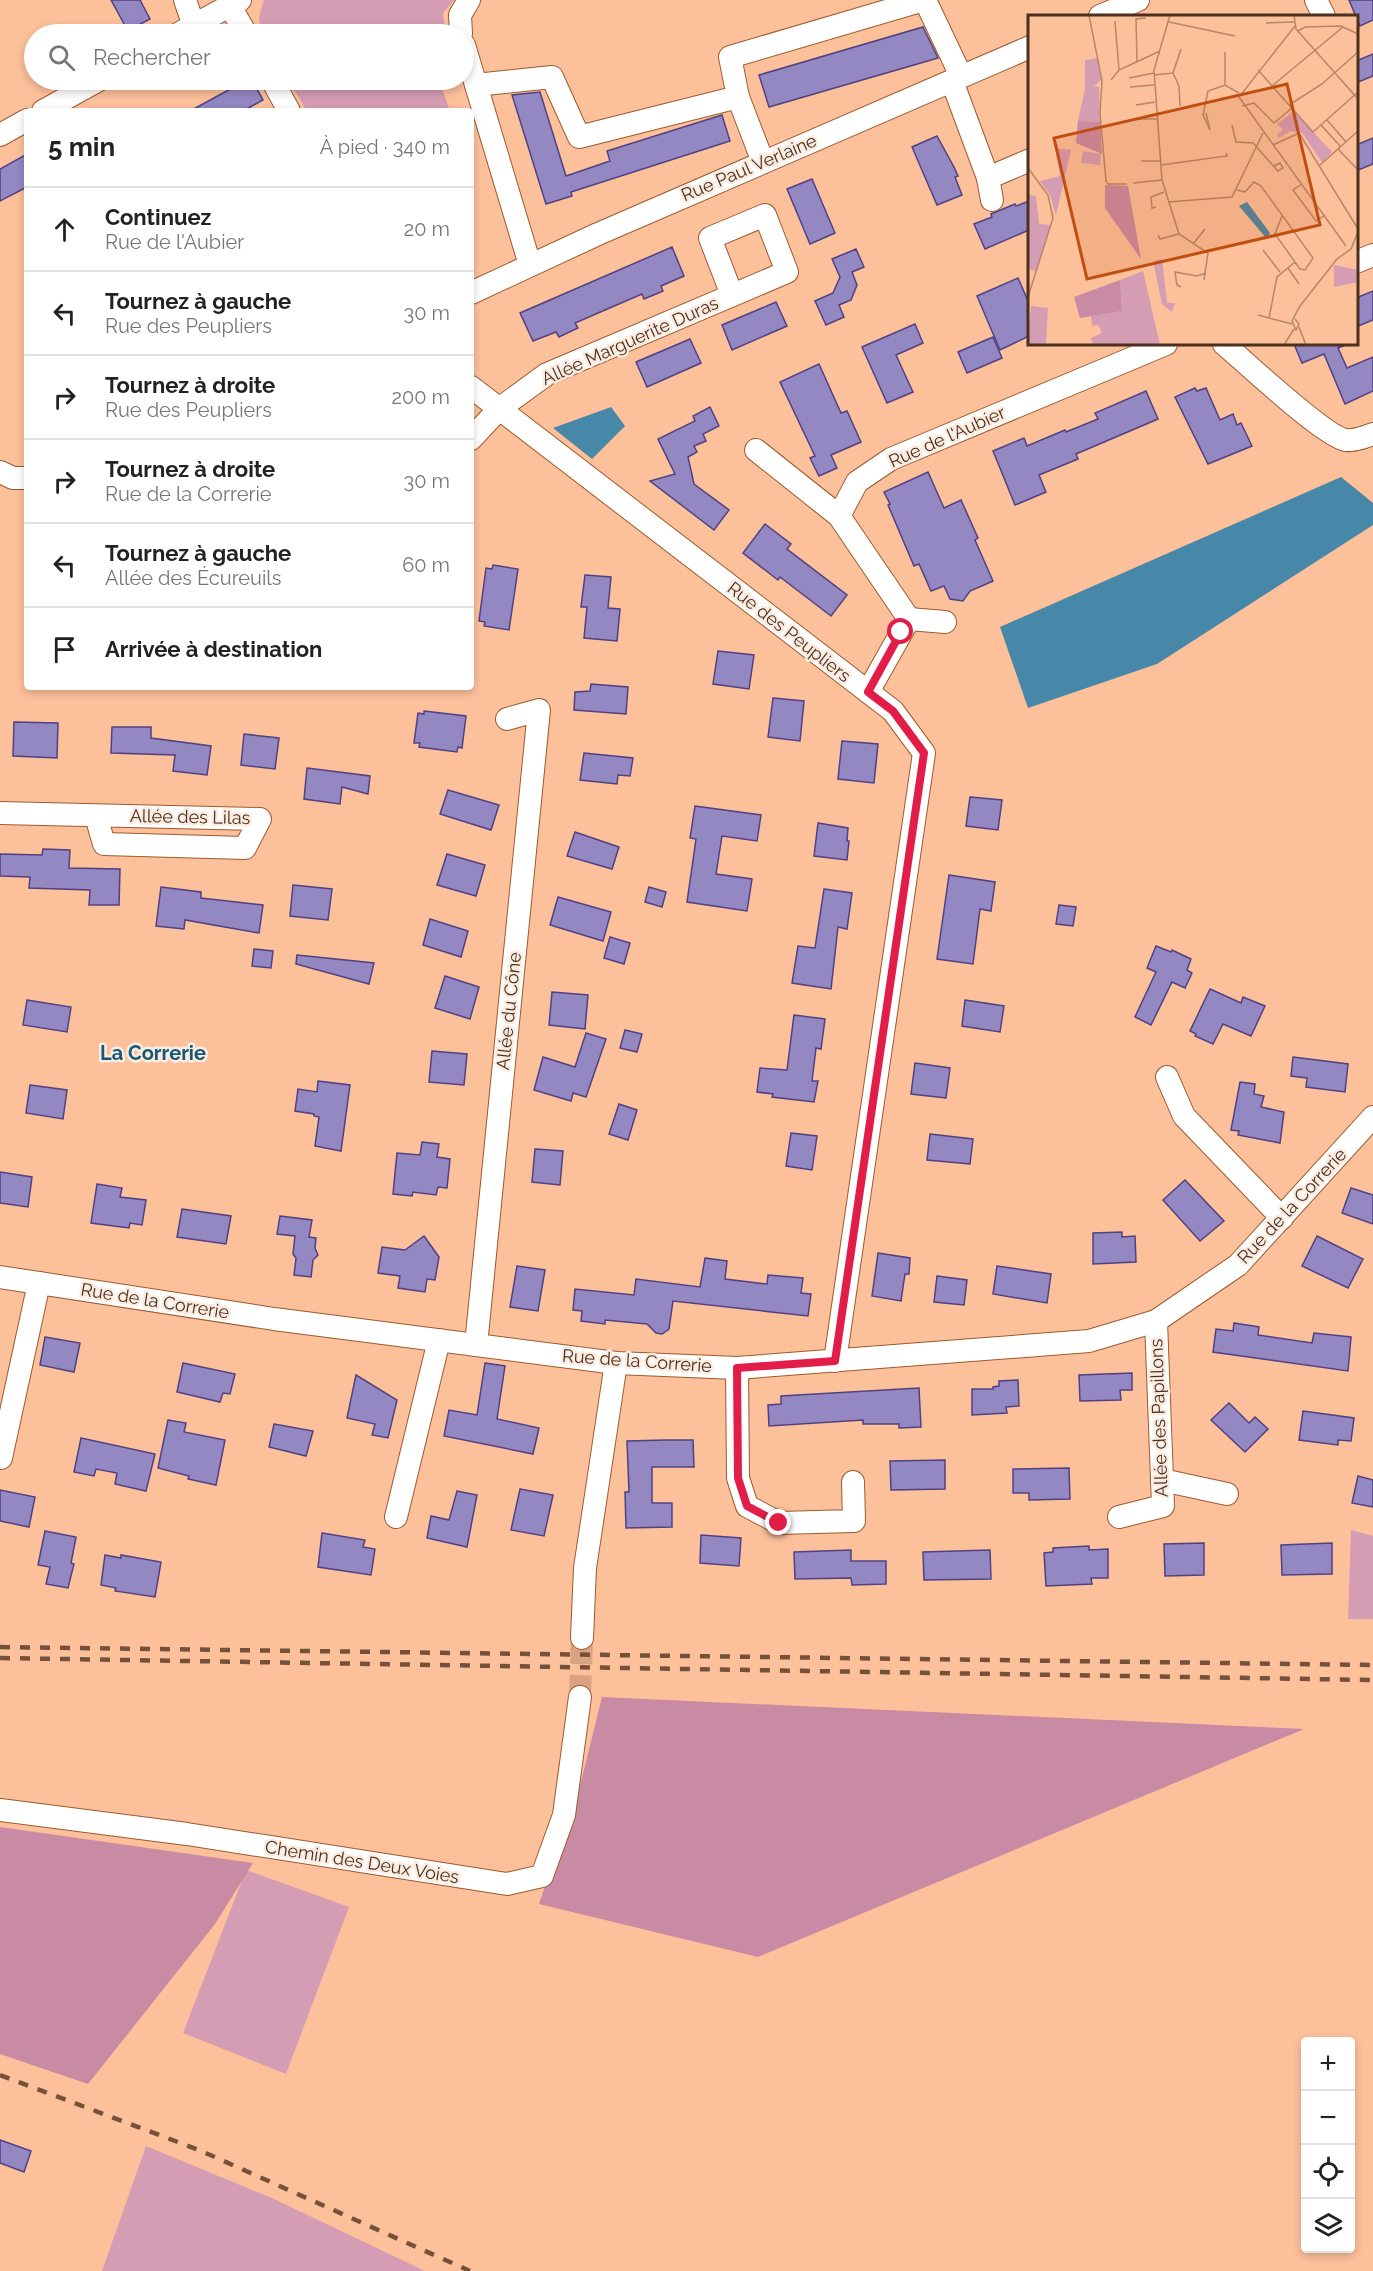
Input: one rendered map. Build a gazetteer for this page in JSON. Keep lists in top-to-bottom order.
{
  "streets": {
    "street": [
      "Rue Paul Verlaine",
      "Allée Marguerite Duras",
      "Rue de l'Aubier",
      "Rue des Peupliers",
      "Allée des Lilas",
      "Allée du Cône",
      "Rue de la Correrie",
      "Allée des Papillons",
      "Chemin des Deux Voies"
    ]
  },
  "crossings": [
    ["Allée Marguerite Duras", "Rue des Peupliers"],
    ["Rue des Peupliers", "Rue de la Correrie"],
    ["Allée du Cône", "Rue de la Correrie"],
    ["Rue de la Correrie", "Allée des Papillons"]
  ],
  "districts": ["La Correrie"],
  "page": {
    "search": "Rechercher",
    "heading": ["5 min", "À pied · 340 m"],
    "list": [
      ["Continuez", "Rue de l'Aubier", "20 m"],
      ["Tournez à gauche", "Rue des Peupliers", "30 m"],
      ["Tournez à droite", "Rue des Peupliers", "200 m"],
      ["Tournez à droite", "Rue de la Correrie", "30 m"],
      ["Tournez à gauche", "Allée des Écureuils", "60 m"],
      "Arrivée à destination"
    ],
    "map_buttons": ["+", "−"]
  }
}
